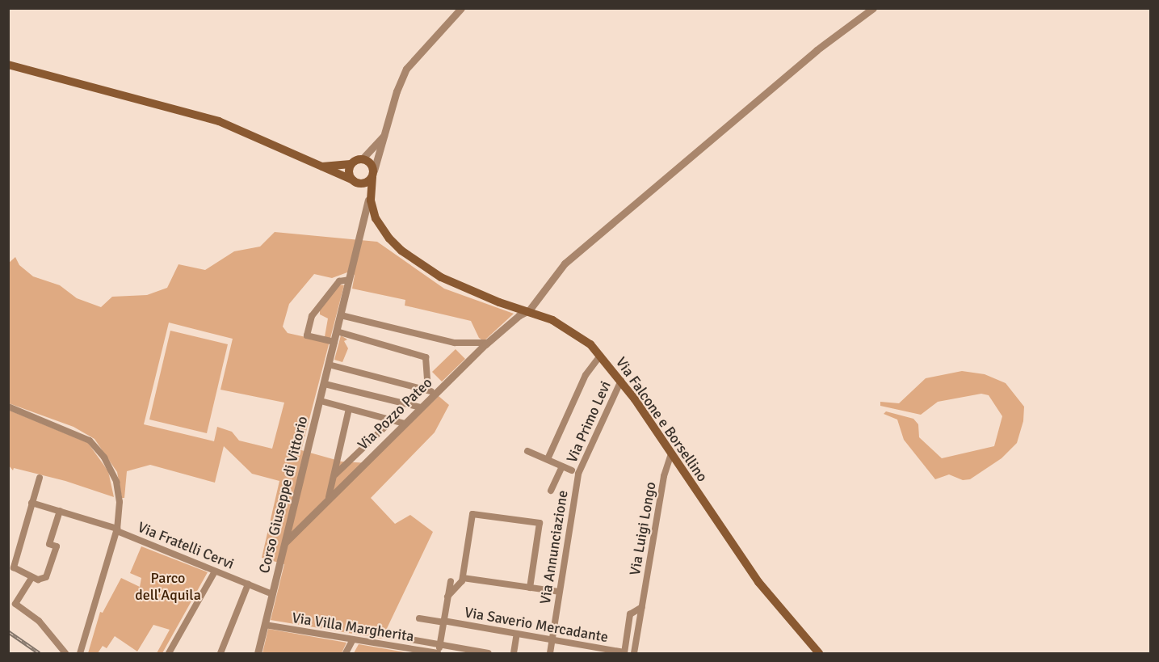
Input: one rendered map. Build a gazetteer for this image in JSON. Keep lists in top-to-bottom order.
{
  "streets": {
    "main road": ["Via Falcone e Borsellino"],
    "street": [
      "Via Pozzo Pateo",
      "Via Primo Levi",
      "Corso Giuseppe di Vittorio",
      "Via Luigi Longo",
      "Via Fratelli Cervi",
      "Via Annunciazione",
      "Via Saverio Mercadante",
      "Via Villa Margherita"
    ]
  },
  "crossings": [
    ["Via Pozzo Pateo", "Via Falcone e Borsellino"],
    ["Via Pozzo Pateo", "Corso Giuseppe di Vittorio"],
    ["Via Falcone e Borsellino", "Via Primo Levi"],
    ["Via Falcone e Borsellino", "Corso Giuseppe di Vittorio"],
    ["Via Falcone e Borsellino", "Via Luigi Longo"],
    ["Via Primo Levi", "Via Annunciazione"],
    ["Corso Giuseppe di Vittorio", "Via Fratelli Cervi"],
    ["Corso Giuseppe di Vittorio", "Via Villa Margherita"],
    ["Via Luigi Longo", "Via Saverio Mercadante"],
    ["Via Annunciazione", "Via Saverio Mercadante"]
  ],
  "parks": ["Parco dell'Aquila"]
}
